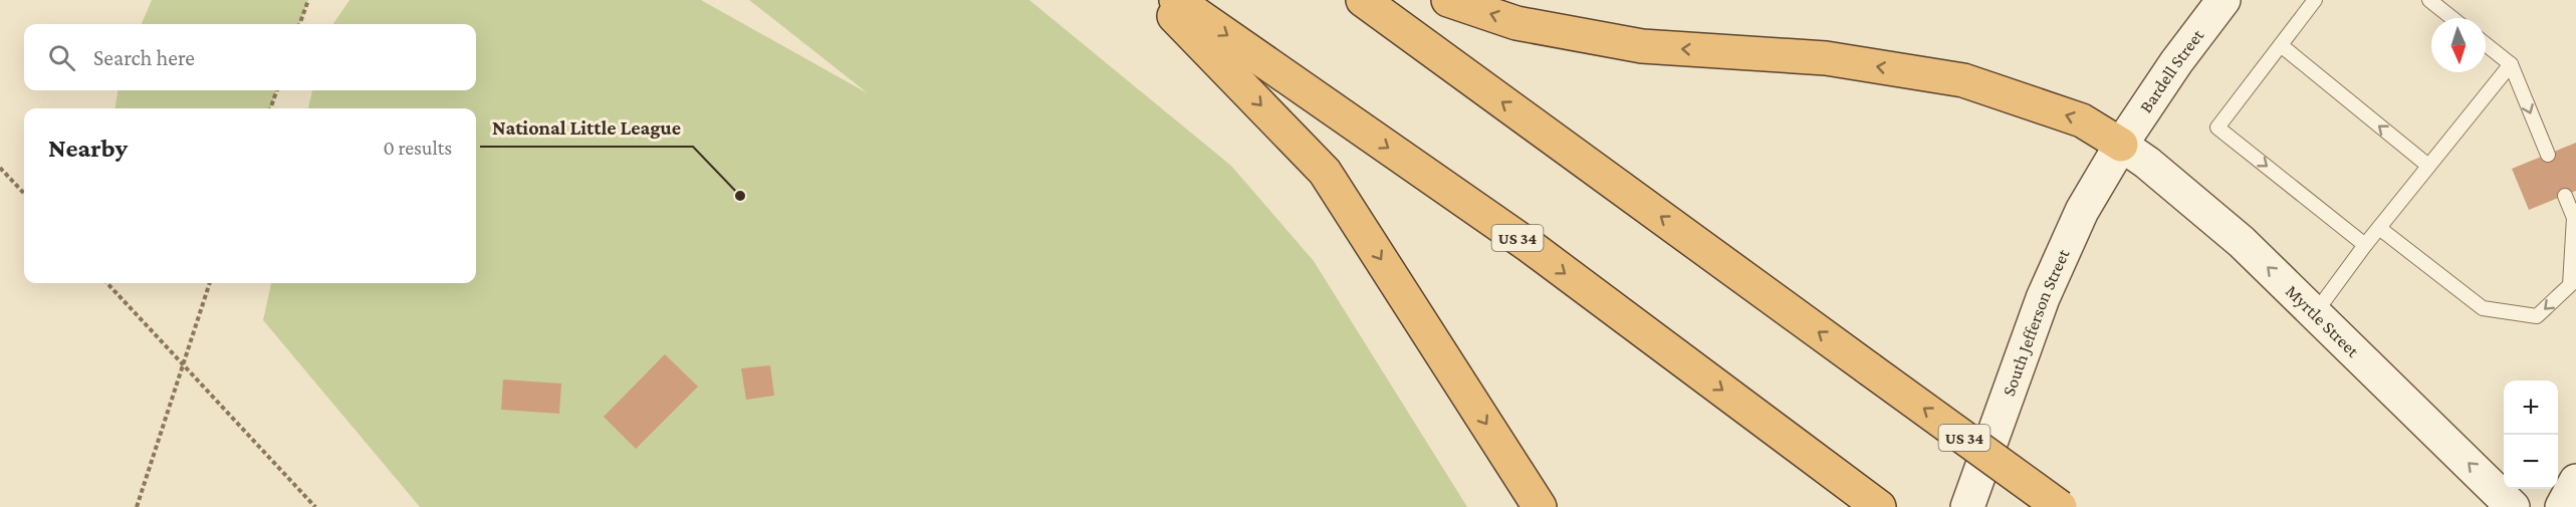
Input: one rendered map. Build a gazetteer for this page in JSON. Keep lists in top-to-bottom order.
{
  "streets": {
    "highway": ["US 34"],
    "main road": ["Bardell Street", "Myrtle Street", "South Jefferson Street"]
  },
  "crossings": [
    ["Bardell Street", "Myrtle Street"],
    ["Bardell Street", "South Jefferson Street"],
    ["Myrtle Street", "South Jefferson Street"]
  ],
  "one_way": ["Myrtle Street"],
  "places": ["National Little League"],
  "north": "bottom",
  "page": {
    "search": "Search here",
    "heading": ["Nearby", "0 results"],
    "map_buttons": ["+", "−"]
  }
}
